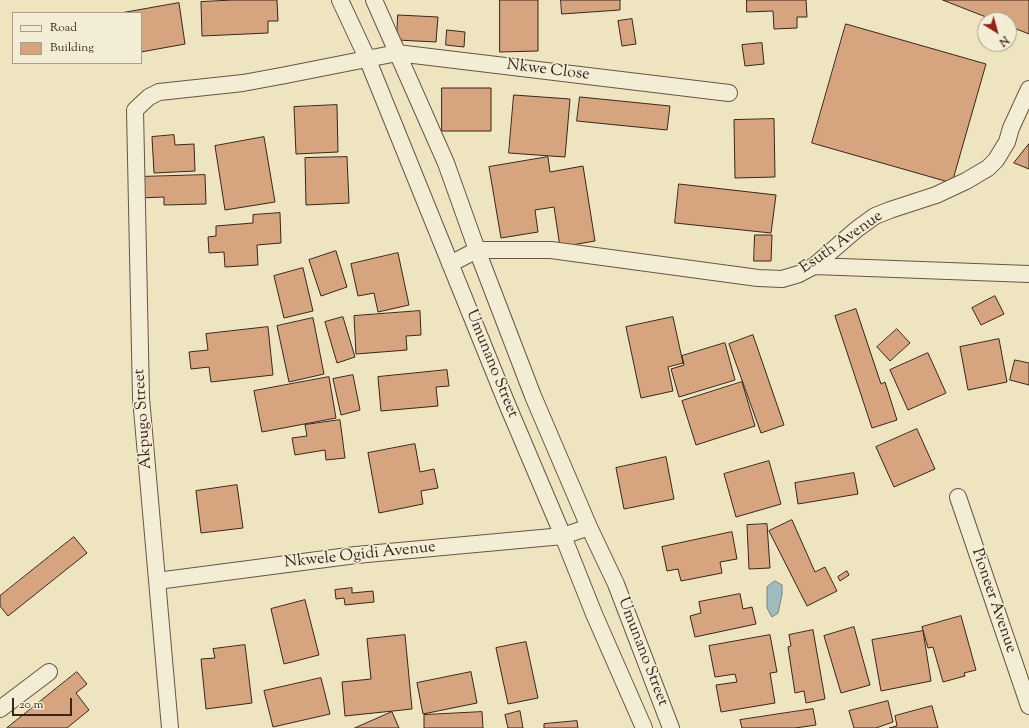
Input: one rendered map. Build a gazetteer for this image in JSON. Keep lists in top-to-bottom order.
{
  "streets": {
    "street": [
      "Nkwe Close",
      "Esuth Avenue",
      "Umunano Street",
      "Akpugo Street",
      "Nkwele Ogidi Avenue",
      "Pioneer Avenue"
    ]
  },
  "crossings": [
    ["Nkwe Close", "Umunano Street"],
    ["Nkwe Close", "Akpugo Street"],
    ["Esuth Avenue", "Umunano Street"],
    ["Umunano Street", "Nkwele Ogidi Avenue"],
    ["Akpugo Street", "Nkwele Ogidi Avenue"]
  ],
  "legend": ["Road", "Building"],
  "scale_bar": "20 m",
  "north": "bottom right"
}
